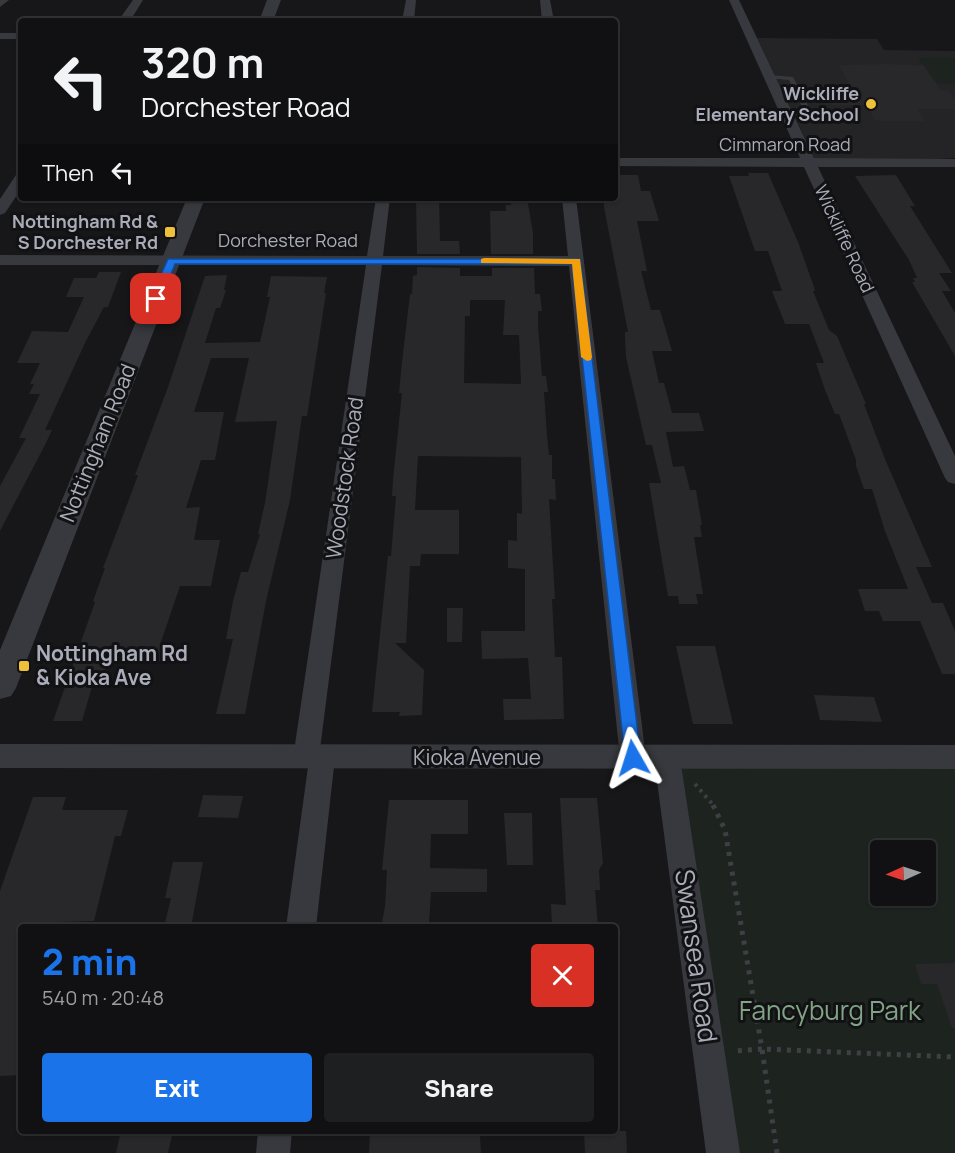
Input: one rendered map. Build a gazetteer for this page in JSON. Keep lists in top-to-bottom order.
{
  "streets": {
    "street": [
      "Cimmaron Road",
      "Wickliffe Road",
      "Dorchester Road",
      "Nottingham Road",
      "Woodstock Road",
      "Kioka Avenue",
      "Swansea Road"
    ]
  },
  "crossings": [
    ["Cimmaron Road", "Wickliffe Road"],
    ["Dorchester Road", "Nottingham Road"],
    ["Dorchester Road", "Woodstock Road"],
    ["Woodstock Road", "Kioka Avenue"],
    ["Kioka Avenue", "Swansea Road"]
  ],
  "parks": ["Fancyburg Park"],
  "places": {
    "other": ["Wickliffe Elementary School"],
    "transit": ["Nottingham Rd & S Dorchester Rd", "Nottingham Rd & Kioka Ave"]
  },
  "north": "left",
  "page": {
    "turn": ["320 m", "Dorchester Road"],
    "then": "Then",
    "heading": ["2 min", "540 m · 20:48"],
    "buttons": ["Exit", "Share"]
  }
}
